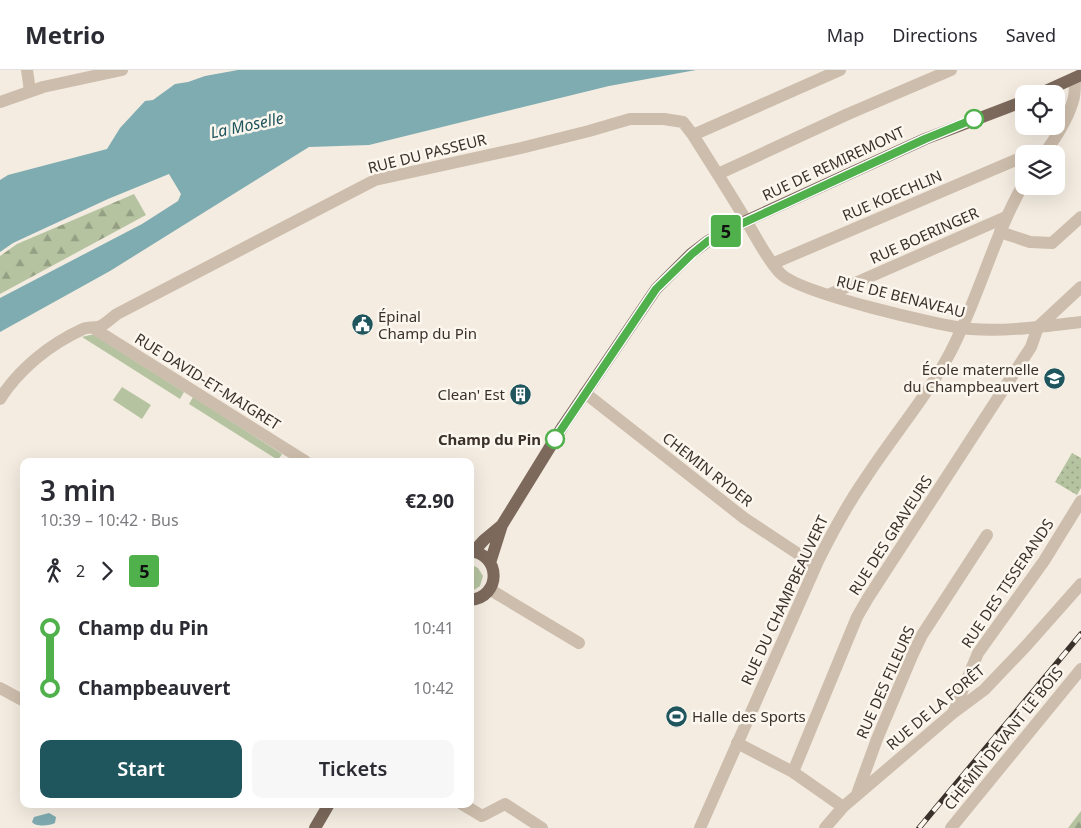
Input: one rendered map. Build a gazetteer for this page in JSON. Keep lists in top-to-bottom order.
{
  "streets": {
    "main road": ["RUE DE REMIREMONT"],
    "street": [
      "RUE DU PASSEUR",
      "RUE KOECHLIN",
      "RUE BOERINGER",
      "RUE DE BENAVEAU",
      "RUE DAVID-ET-MAIGRET",
      "CHEMIN RYDER",
      "RUE DES GRAVEURS",
      "RUE DES TISSERANDS",
      "RUE DU CHAMPBEAUVERT",
      "RUE DES FILEURS",
      "RUE DE LA FORÊT",
      "CHEMIN DEVANT LE BOIS"
    ]
  },
  "crossings": [
    ["RUE DU PASSEUR", "RUE DE REMIREMONT"],
    ["RUE DU PASSEUR", "RUE DE BENAVEAU"],
    ["RUE DU PASSEUR", "RUE DAVID-ET-MAIGRET"],
    ["RUE DE REMIREMONT", "RUE DE BENAVEAU"],
    ["RUE DE REMIREMONT", "CHEMIN RYDER"],
    ["RUE KOECHLIN", "RUE DE BENAVEAU"],
    ["RUE BOERINGER", "RUE DE BENAVEAU"],
    ["RUE BOERINGER", "RUE DU CHAMPBEAUVERT"],
    ["RUE DE BENAVEAU", "RUE DES GRAVEURS"],
    ["RUE DE BENAVEAU", "RUE DU CHAMPBEAUVERT"],
    ["CHEMIN RYDER", "RUE DU CHAMPBEAUVERT"],
    ["RUE DES TISSERANDS", "RUE DE LA FORÊT"],
    ["RUE DES FILEURS", "RUE DE LA FORÊT"]
  ],
  "water": ["La Moselle"],
  "places": {
    "public building": ["Épinal Champ du Pin"],
    "school or university": ["École maternelle du Champbeauvert"],
    "building": ["Clean' Est"],
    "other": ["Champ du Pin"],
    "sports": ["Halle des Sports"]
  },
  "lines": ["bus line 5"],
  "page": {
    "header": "Metrio",
    "nav": ["Map", "Directions", "Saved"],
    "on_map": "5",
    "heading": ["3 min", "10:39 – 10:42 · Bus", "€2.90"],
    "legs": ["2", "5"],
    "list": [
      {
        "name": "Champ du Pin",
        "value": "10:41"
      },
      {
        "name": "Champbeauvert",
        "value": "10:42"
      }
    ],
    "buttons": ["Start", "Tickets"]
  }
}
